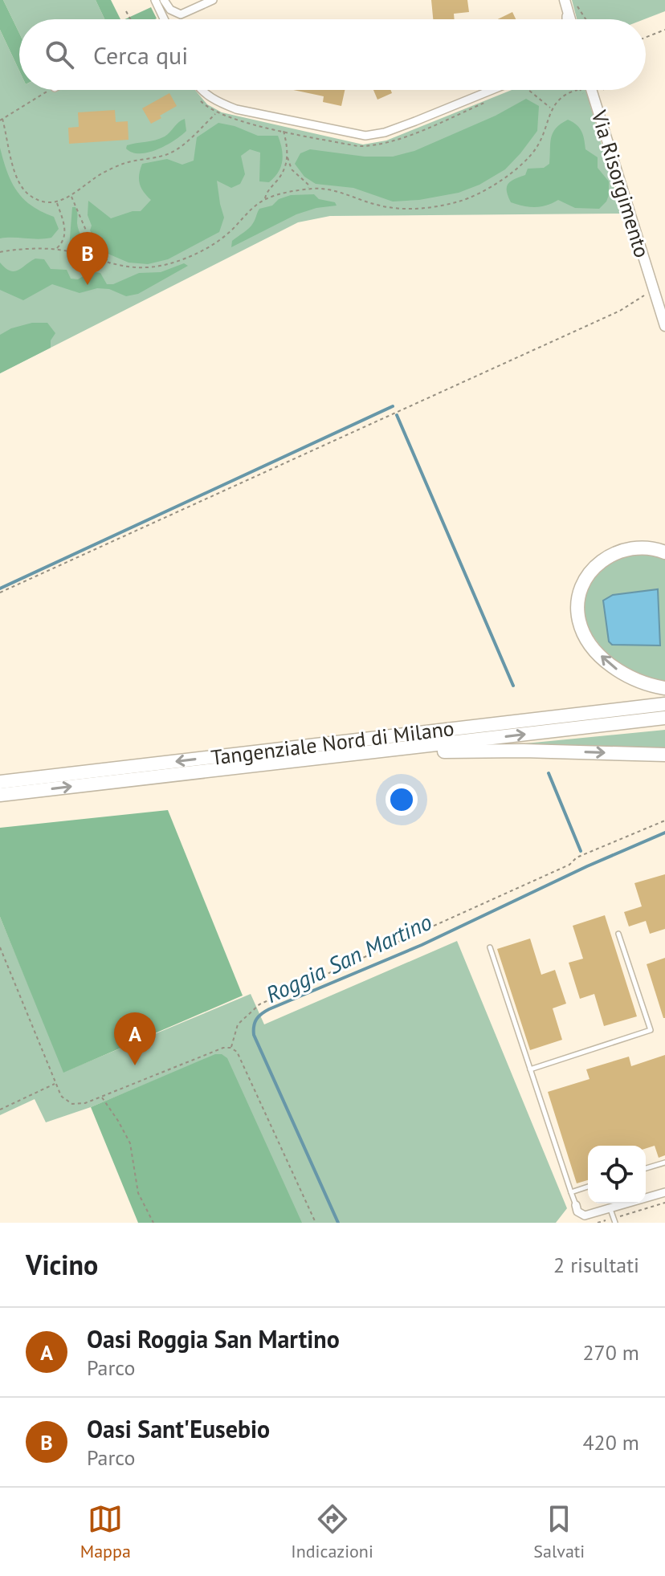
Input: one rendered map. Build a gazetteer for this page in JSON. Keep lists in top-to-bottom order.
{
  "streets": {
    "highway": ["Tangenziale Nord di Milano"],
    "street": ["Via Risorgimento"]
  },
  "water": ["Roggia San Martino"],
  "page": {
    "search": "Cerca qui",
    "pins": ["B", "A"],
    "heading": ["Vicino", "2 risultati"],
    "list": [
      {
        "mark": "A",
        "name": "Oasi Roggia San Martino",
        "note": "Parco",
        "value": "270 m"
      },
      {
        "mark": "B",
        "name": "Oasi Sant'Eusebio",
        "note": "Parco",
        "value": "420 m"
      }
    ],
    "nav": ["Mappa", "Indicazioni", "Salvati"]
  }
}
